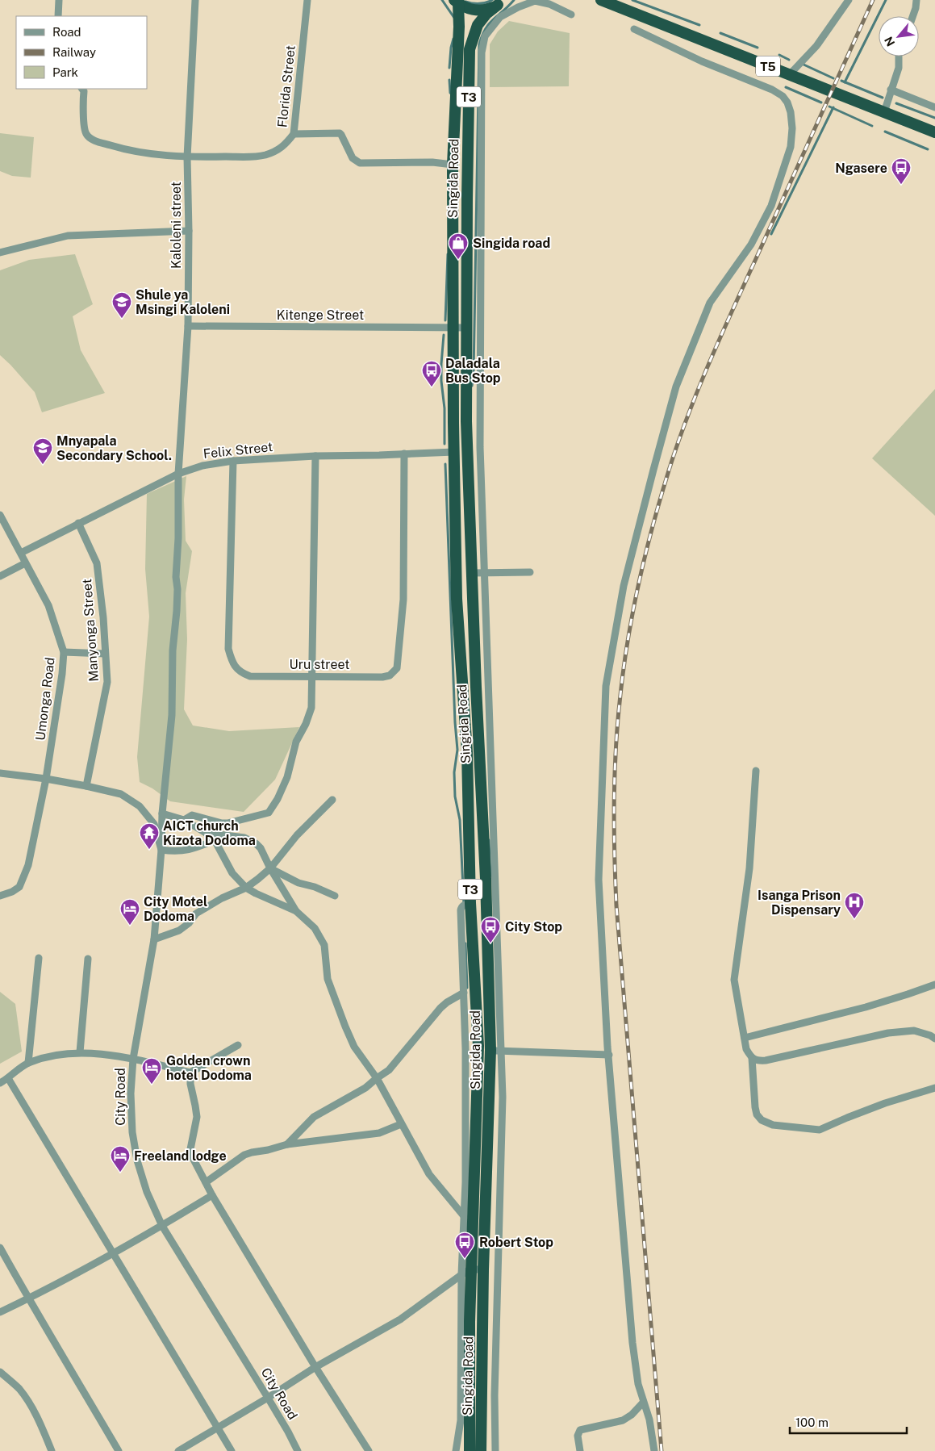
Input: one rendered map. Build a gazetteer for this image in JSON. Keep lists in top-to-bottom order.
{
  "streets": {
    "highway": ["T5", "T3", "Singida Road"],
    "street": [
      "Florida Street",
      "Kaloleni street",
      "Kitenge Street",
      "Felix Street",
      "Manyonga Street",
      "Uru street",
      "Umonga Road",
      "City Road"
    ]
  },
  "crossings": [
    ["Florida Street", "Kaloleni street"],
    ["Singida Road", "Kitenge Street"],
    ["Singida Road", "Felix Street"],
    ["Kaloleni street", "Kitenge Street"],
    ["Kaloleni street", "Felix Street"],
    ["Kaloleni street", "City Road"],
    ["Felix Street", "Manyonga Street"],
    ["Felix Street", "Uru street"],
    ["Felix Street", "Umonga Road"],
    ["Manyonga Street", "City Road"],
    ["Umonga Road", "City Road"]
  ],
  "places": {
    "bus stop": [
      "Ngasere",
      "Daladala Bus Stop",
      "City Stop",
      "Robert Stop"
    ],
    "shop": ["Singida road"],
    "school or university": ["Shule ya Msingi Kaloleni", "Mnyapala Secondary School."],
    "temple": ["AICT church Kizota Dodoma"],
    "hospital": ["Isanga Prison Dispensary"],
    "hotel": ["City Motel Dodoma", "Golden crown hotel Dodoma", "Freeland lodge"]
  },
  "legend": ["Road", "Railway", "Park"],
  "scale_bar": "100 m",
  "north": "bottom left"
}
